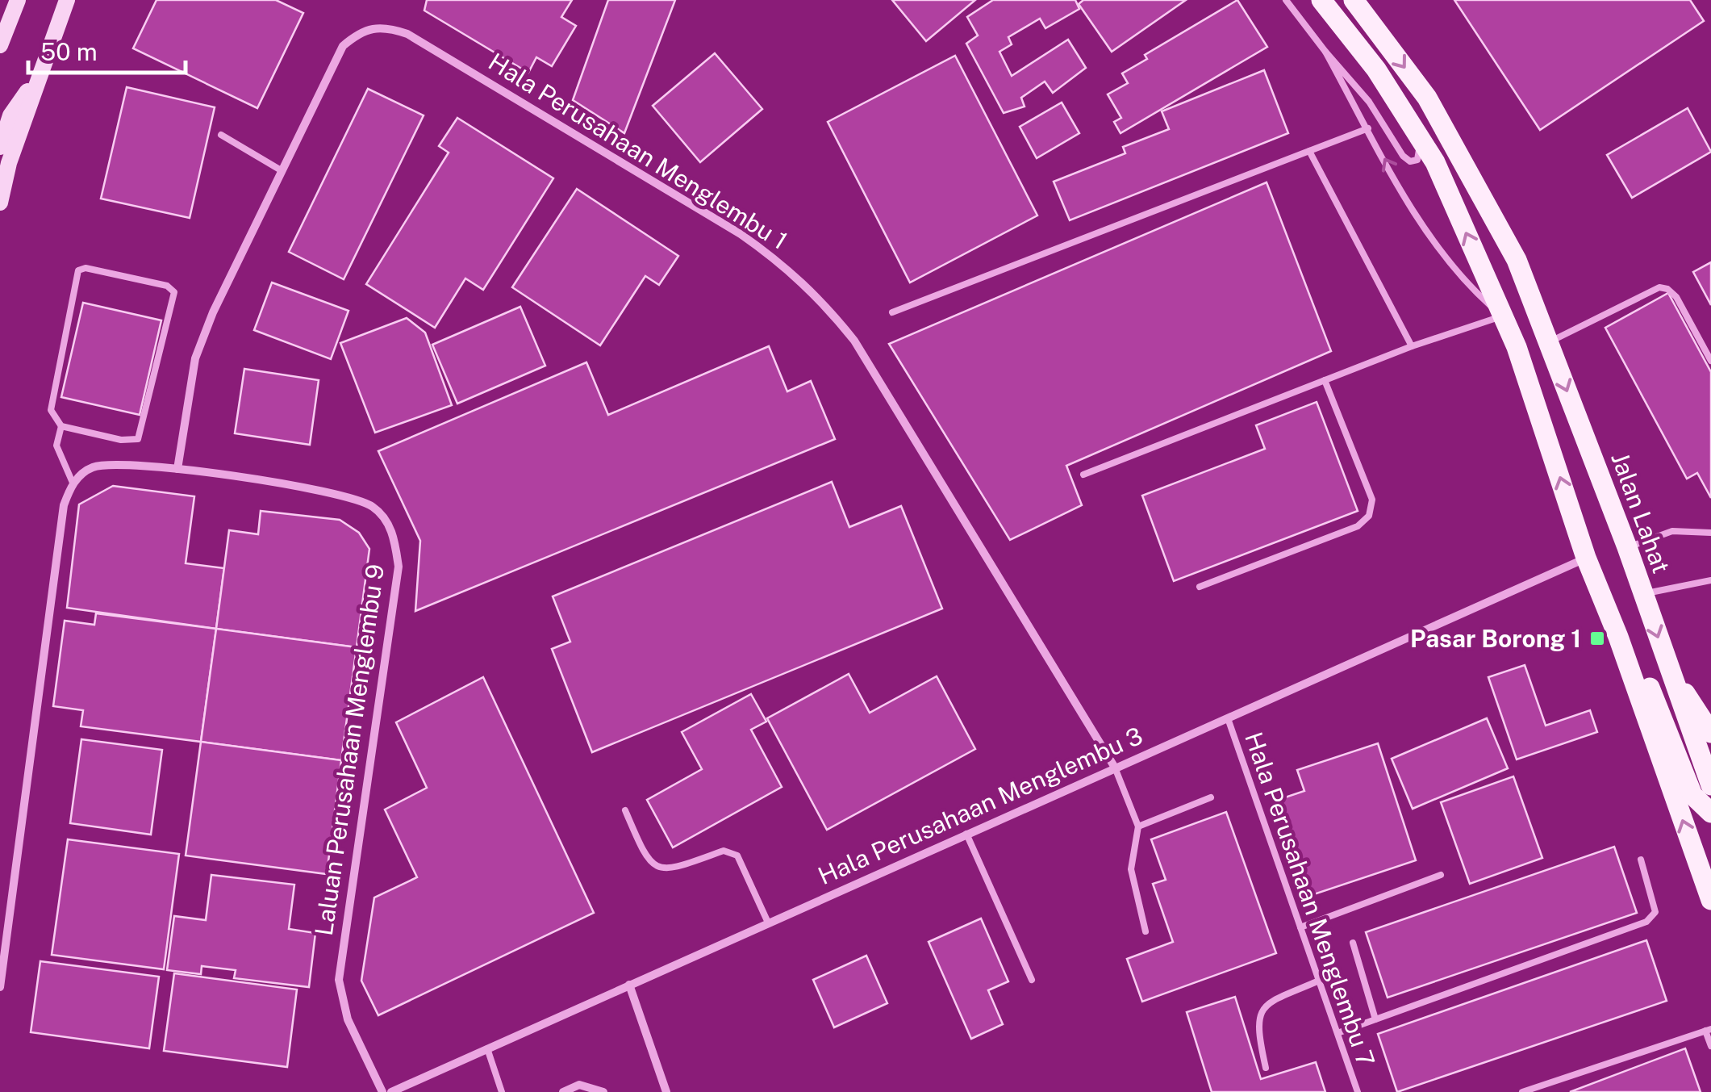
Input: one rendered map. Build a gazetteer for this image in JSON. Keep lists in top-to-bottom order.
{
  "streets": {
    "main road": ["Jalan Lahat"],
    "street": ["Hala Perusahaan Menglembu 1", "Laluan Perusahaan Menglembu 9", "Hala Perusahaan Menglembu 3"],
    "lane": ["Hala Perusahaan Menglembu 7"]
  },
  "crossings": [
    ["Hala Perusahaan Menglembu 1", "Laluan Perusahaan Menglembu 9"],
    ["Hala Perusahaan Menglembu 1", "Hala Perusahaan Menglembu 3"],
    ["Hala Perusahaan Menglembu 3", "Hala Perusahaan Menglembu 7"]
  ],
  "places": {
    "transit": ["Pasar Borong 1"]
  },
  "scale_bar": "50 m"
}
